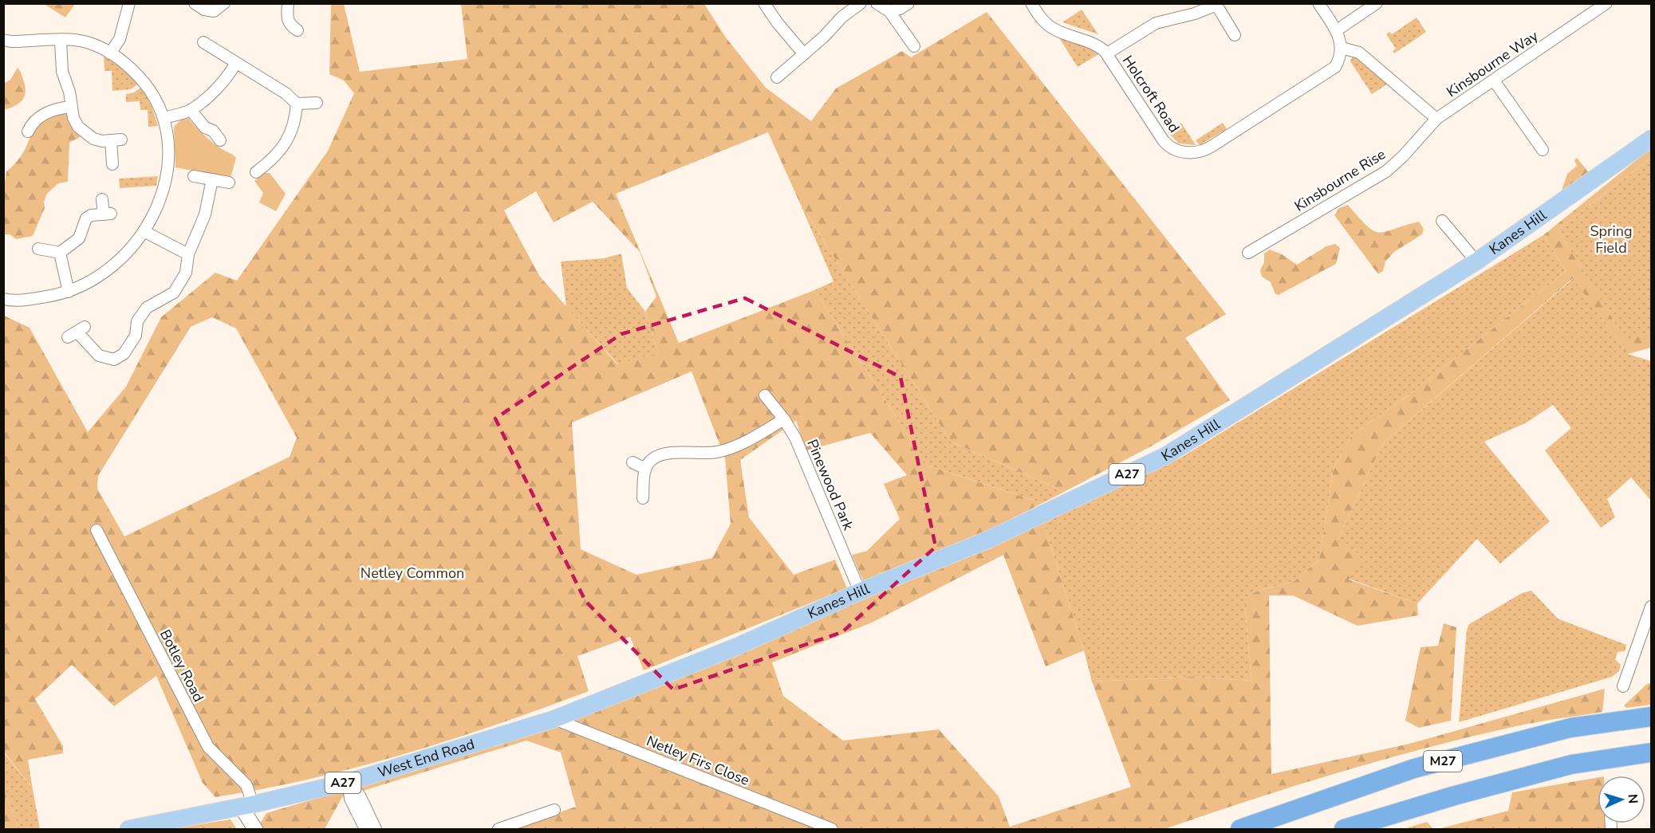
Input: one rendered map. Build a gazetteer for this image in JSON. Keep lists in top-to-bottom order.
{
  "streets": {
    "highway": ["M27"],
    "main road": ["Kanes Hill", "A27", "West End Road"],
    "street": [
      "Kinsbourne Way",
      "Holcroft Road",
      "Kinsbourne Rise",
      "Pinewood Park",
      "Botley Road",
      "Netley Firs Close"
    ]
  },
  "crossings": [
    ["Kinsbourne Way", "Kinsbourne Rise"],
    ["Kanes Hill", "Pinewood Park"],
    ["Kanes Hill", "West End Road"],
    ["Kanes Hill", "Netley Firs Close"],
    ["Botley Road", "West End Road"],
    ["West End Road", "Netley Firs Close"]
  ],
  "parks": ["Spring Field", "Netley Common"],
  "north": "right"
}
